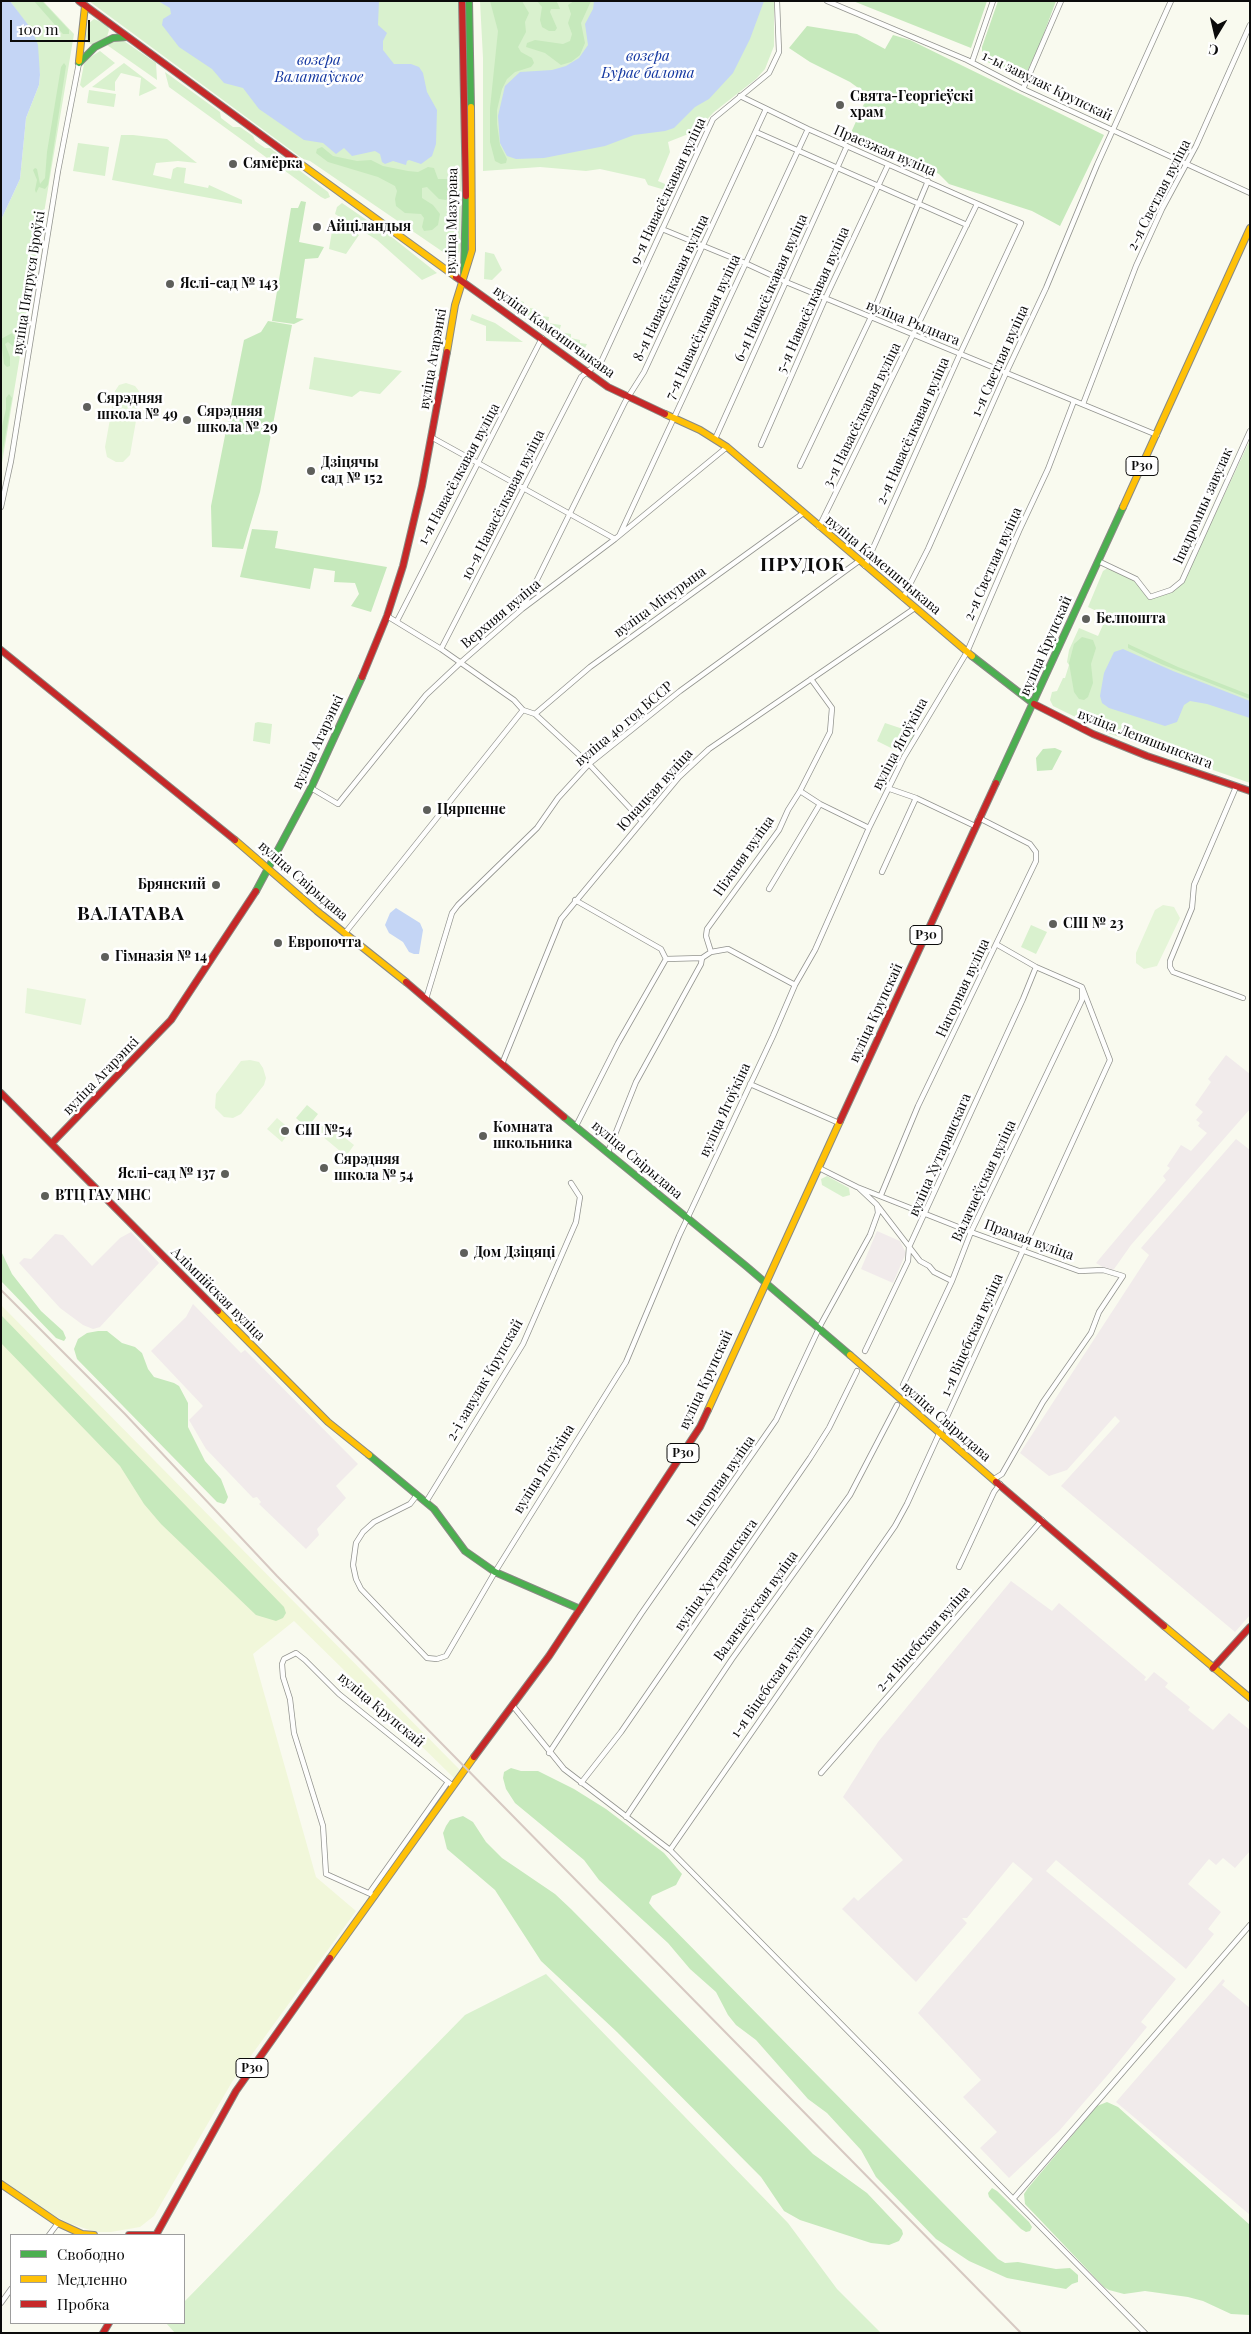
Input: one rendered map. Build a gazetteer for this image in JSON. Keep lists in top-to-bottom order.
{
  "streets": {
    "main road": [
      "вуліца Мазурава",
      "вуліца Каменшчыкава",
      "вуліца Агарэнкі",
      "Р30",
      "вуліца Крупскай",
      "вуліца Лепяшынскага",
      "вуліца Свірыдава",
      "Алімпійская вуліца"
    ],
    "street": [
      "1-ы завулак Крупскай",
      "Праезжая вуліца",
      "9-я Навасёлкавая вуліца",
      "2-я Светлая вуліца",
      "вуліца Пятруся Броўкі",
      "8-я Навасёлкавая вуліца",
      "6-я Навасёлкавая вуліца",
      "5-я Навасёлкавая вуліца",
      "вуліца Рыднага",
      "7-я Навасёлкавая вуліца",
      "1-я Светлая вуліца",
      "3-я Навасёлкавая вуліца",
      "2-я Навасёлкавая вуліца",
      "1-я Навасёлкавая вуліца",
      "10-я Навасёлкавая вуліца",
      "Іпадромны завулак",
      "вуліца Мічурына",
      "Верхняя вуліца",
      "вуліца 40 год БССР",
      "вуліца Ягоўкіна",
      "Юнацкая вуліца",
      "Ніжняя вуліца",
      "Нагорная вуліца",
      "вуліца Хутаранскага",
      "Валачаеўская вуліца",
      "Прамая вуліца",
      "1-я Віцебская вуліца",
      "2-і завулак Крупскай",
      "2-я Віцебская вуліца"
    ]
  },
  "crossings": [
    ["1-ы завулак Крупскай", "2-я Светлая вуліца"],
    ["1-ы завулак Крупскай", "1-я Светлая вуліца"],
    ["Праезжая вуліца", "9-я Навасёлкавая вуліца"],
    ["Праезжая вуліца", "8-я Навасёлкавая вуліца"],
    ["Праезжая вуліца", "6-я Навасёлкавая вуліца"],
    ["Праезжая вуліца", "5-я Навасёлкавая вуліца"],
    ["Праезжая вуліца", "7-я Навасёлкавая вуліца"],
    ["Праезжая вуліца", "3-я Навасёлкавая вуліца"],
    ["Праезжая вуліца", "2-я Навасёлкавая вуліца"],
    ["9-я Навасёлкавая вуліца", "вуліца Рыднага"],
    ["9-я Навасёлкавая вуліца", "вуліца Каменшчыкава"],
    ["9-я Навасёлкавая вуліца", "10-я Навасёлкавая вуліца"],
    ["2-я Светлая вуліца", "вуліца Рыднага"],
    ["2-я Светлая вуліца", "вуліца Каменшчыкава"],
    ["2-я Светлая вуліца", "вуліца Ягоўкіна"],
    ["вуліца Мазурава", "вуліца Каменшчыкава"],
    ["вуліца Мазурава", "вуліца Агарэнкі"],
    ["8-я Навасёлкавая вуліца", "вуліца Рыднага"],
    ["8-я Навасёлкавая вуліца", "вуліца Каменшчыкава"],
    ["8-я Навасёлкавая вуліца", "Верхняя вуліца"],
    ["6-я Навасёлкавая вуліца", "вуліца Рыднага"],
    ["6-я Навасёлкавая вуліца", "вуліца Каменшчыкава"],
    ["5-я Навасёлкавая вуліца", "вуліца Рыднага"],
    ["вуліца Рыднага", "7-я Навасёлкавая вуліца"],
    ["вуліца Рыднага", "1-я Светлая вуліца"],
    ["вуліца Рыднага", "3-я Навасёлкавая вуліца"],
    ["вуліца Рыднага", "2-я Навасёлкавая вуліца"],
    ["вуліца Рыднага", "вуліца Крупскай"],
    ["7-я Навасёлкавая вуліца", "вуліца Каменшчыкава"],
    ["7-я Навасёлкавая вуліца", "Верхняя вуліца"],
    ["вуліца Каменшчыкава", "вуліца Агарэнкі"],
    ["вуліца Каменшчыкава", "1-я Светлая вуліца"],
    ["вуліца Каменшчыкава", "3-я Навасёлкавая вуліца"],
    ["вуліца Каменшчыкава", "2-я Навасёлкавая вуліца"],
    ["вуліца Каменшчыкава", "1-я Навасёлкавая вуліца"],
    ["вуліца Каменшчыкава", "10-я Навасёлкавая вуліца"],
    ["вуліца Каменшчыкава", "вуліца Мічурына"],
    ["вуліца Каменшчыкава", "Верхняя вуліца"],
    ["вуліца Каменшчыкава", "вуліца Крупскай"],
    ["вуліца Каменшчыкава", "вуліца 40 год БССР"],
    ["вуліца Каменшчыкава", "вуліца Лепяшынскага"],
    ["вуліца Каменшчыкава", "вуліца Ягоўкіна"],
    ["вуліца Каменшчыкава", "Юнацкая вуліца"],
    ["вуліца Агарэнкі", "Верхняя вуліца"],
    ["вуліца Агарэнкі", "вуліца Свірыдава"],
    ["вуліца Агарэнкі", "Алімпійская вуліца"],
    ["2-я Навасёлкавая вуліца", "вуліца 40 год БССР"],
    ["Р30", "вуліца Крупскай"],
    ["Іпадромны завулак", "вуліца Крупскай"],
    ["вуліца Крупскай", "вуліца Лепяшынскага"],
    ["вуліца Крупскай", "вуліца Свірыдава"],
    ["вуліца Крупскай", "Нагорная вуліца"],
    ["вуліца Крупскай", "Прамая вуліца"],
    ["вуліца 40 год БССР", "вуліца Свірыдава"],
    ["вуліца Ягоўкіна", "вуліца Свірыдава"],
    ["вуліца Ягоўкіна", "Алімпійская вуліца"],
    ["Юнацкая вуліца", "Ніжняя вуліца"],
    ["Юнацкая вуліца", "вуліца Свірыдава"],
    ["вуліца Свірыдава", "Нагорная вуліца"],
    ["вуліца Свірыдава", "Прамая вуліца"],
    ["вуліца Свірыдава", "1-я Віцебская вуліца"],
    ["вуліца Свірыдава", "2-я Віцебская вуліца"],
    ["Нагорная вуліца", "Прамая вуліца"],
    ["вуліца Хутаранскага", "Прамая вуліца"],
    ["Валачаеўская вуліца", "Прамая вуліца"],
    ["Валачаеўская вуліца", "1-я Віцебская вуліца"],
    ["Прамая вуліца", "1-я Віцебская вуліца"],
    ["Алімпійская вуліца", "2-і завулак Крупскай"]
  ],
  "districts": ["ПРУДОК", "ВАЛАТАВА"],
  "water": ["возера Бурае балота", "возера Валатаўское"],
  "places": [
    "Свята-Георгіеўскі храм",
    "Сямёрка",
    "Айціландыя",
    "Яслі-сад № 143",
    "Сярэдняя школа № 49",
    "Сярэдняя школа № 29",
    "Дзіцячы сад № 152",
    "Белпошта",
    "Цярпенне",
    "Брянский",
    "СШ № 23",
    "Европочта",
    "Гімназія № 14",
    "СШ №54",
    "Комната школьника",
    "Сярэдняя школа № 54",
    "Яслі-сад № 137",
    "ВТЦ ГАУ МНС",
    "Дом Дзіцяці"
  ],
  "legend": ["Свободно", "Медленно", "Пробка"],
  "scale_bar": "100 m",
  "north": "bottom"
}
